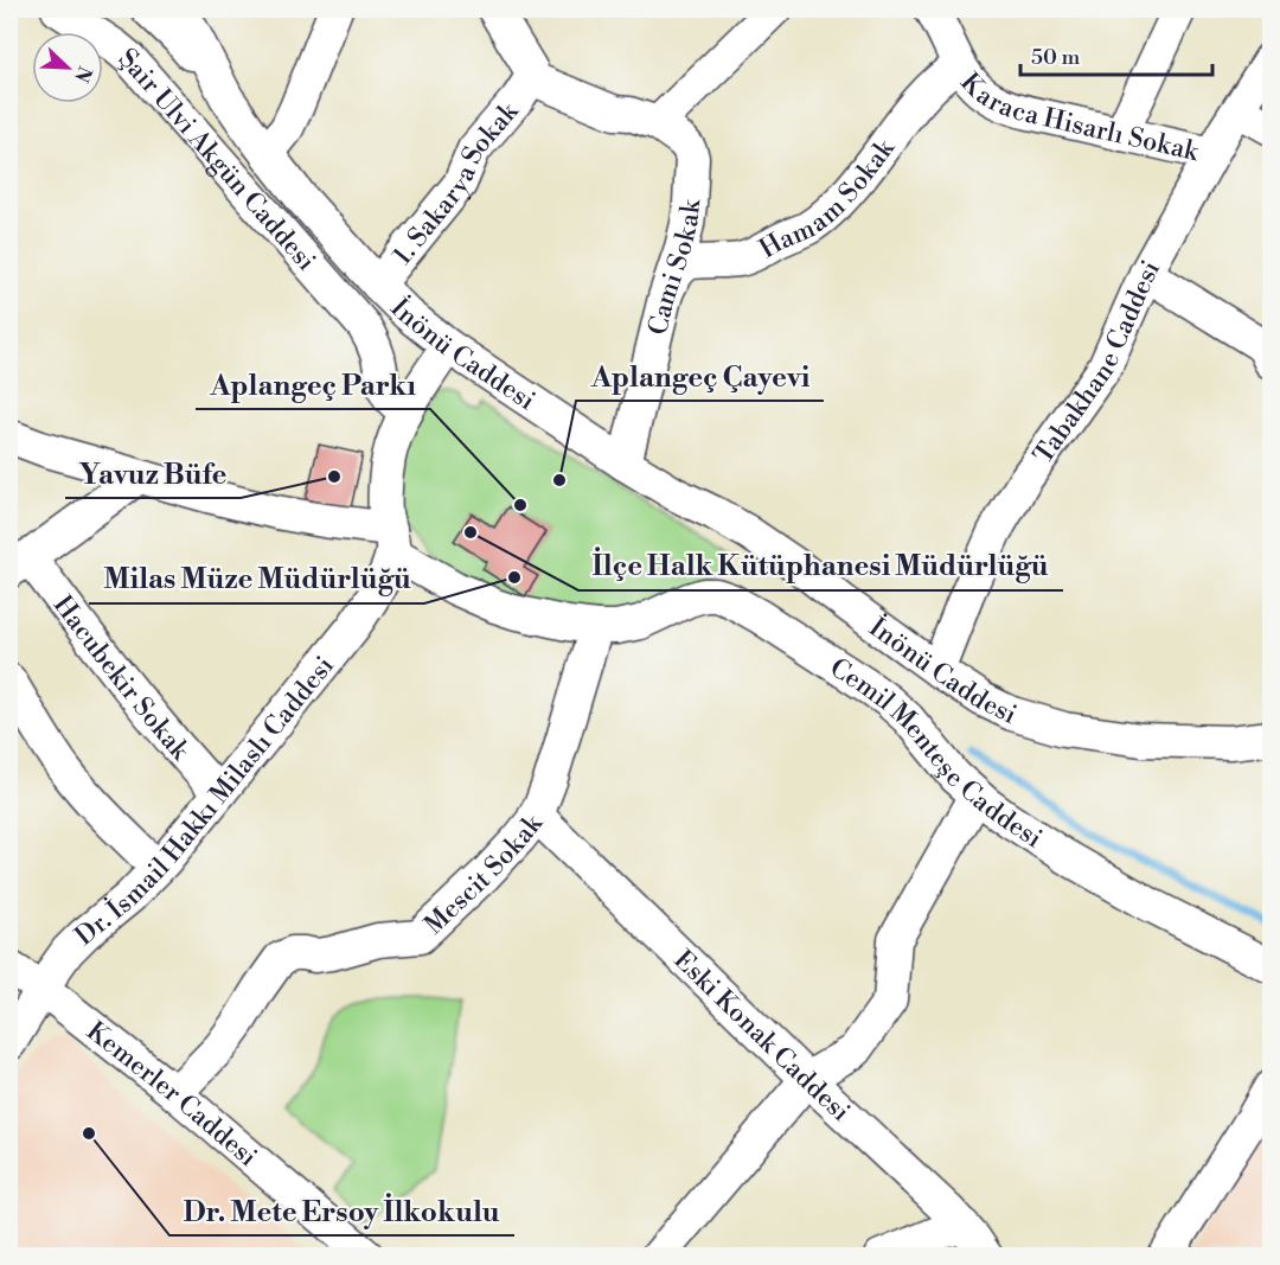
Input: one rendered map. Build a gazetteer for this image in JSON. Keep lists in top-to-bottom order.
{
  "streets": {
    "street": [
      "Karaca Hisarlı Sokak",
      "Şair Ulvi Akgün Caddesi",
      "1. Sakarya Sokak",
      "Hamam Sokak",
      "Cami Sokak",
      "İnönü Caddesi",
      "Tabakhane Caddesi",
      "Hacubekir Sokak",
      "Cemil Menteşe Caddesi",
      "Dr. İsmail Hakkı Milaslı Caddesi",
      "Mescit Sokak",
      "Eski Konak Caddesi",
      "Kemerler Caddesi"
    ]
  },
  "crossings": [
    ["Karaca Hisarlı Sokak", "Hamam Sokak"],
    ["Karaca Hisarlı Sokak", "Tabakhane Caddesi"],
    ["1. Sakarya Sokak", "İnönü Caddesi"],
    ["Hamam Sokak", "Cami Sokak"],
    ["Cami Sokak", "İnönü Caddesi"],
    ["İnönü Caddesi", "Tabakhane Caddesi"],
    ["Hacubekir Sokak", "Dr. İsmail Hakkı Milaslı Caddesi"],
    ["Cemil Menteşe Caddesi", "Dr. İsmail Hakkı Milaslı Caddesi"],
    ["Cemil Menteşe Caddesi", "Mescit Sokak"],
    ["Dr. İsmail Hakkı Milaslı Caddesi", "Kemerler Caddesi"],
    ["Mescit Sokak", "Eski Konak Caddesi"],
    ["Mescit Sokak", "Kemerler Caddesi"]
  ],
  "places": [
    "Yavuz Büfe",
    "Aplangeç Çayevi",
    "Aplangeç Parkı",
    "İlçe Halk Kütüphanesi Müdürlüğü",
    "Milas Müze Müdürlüğü",
    "Dr. Mete Ersoy İlkokulu"
  ],
  "scale_bar": "50 m",
  "north": "bottom right"
}
